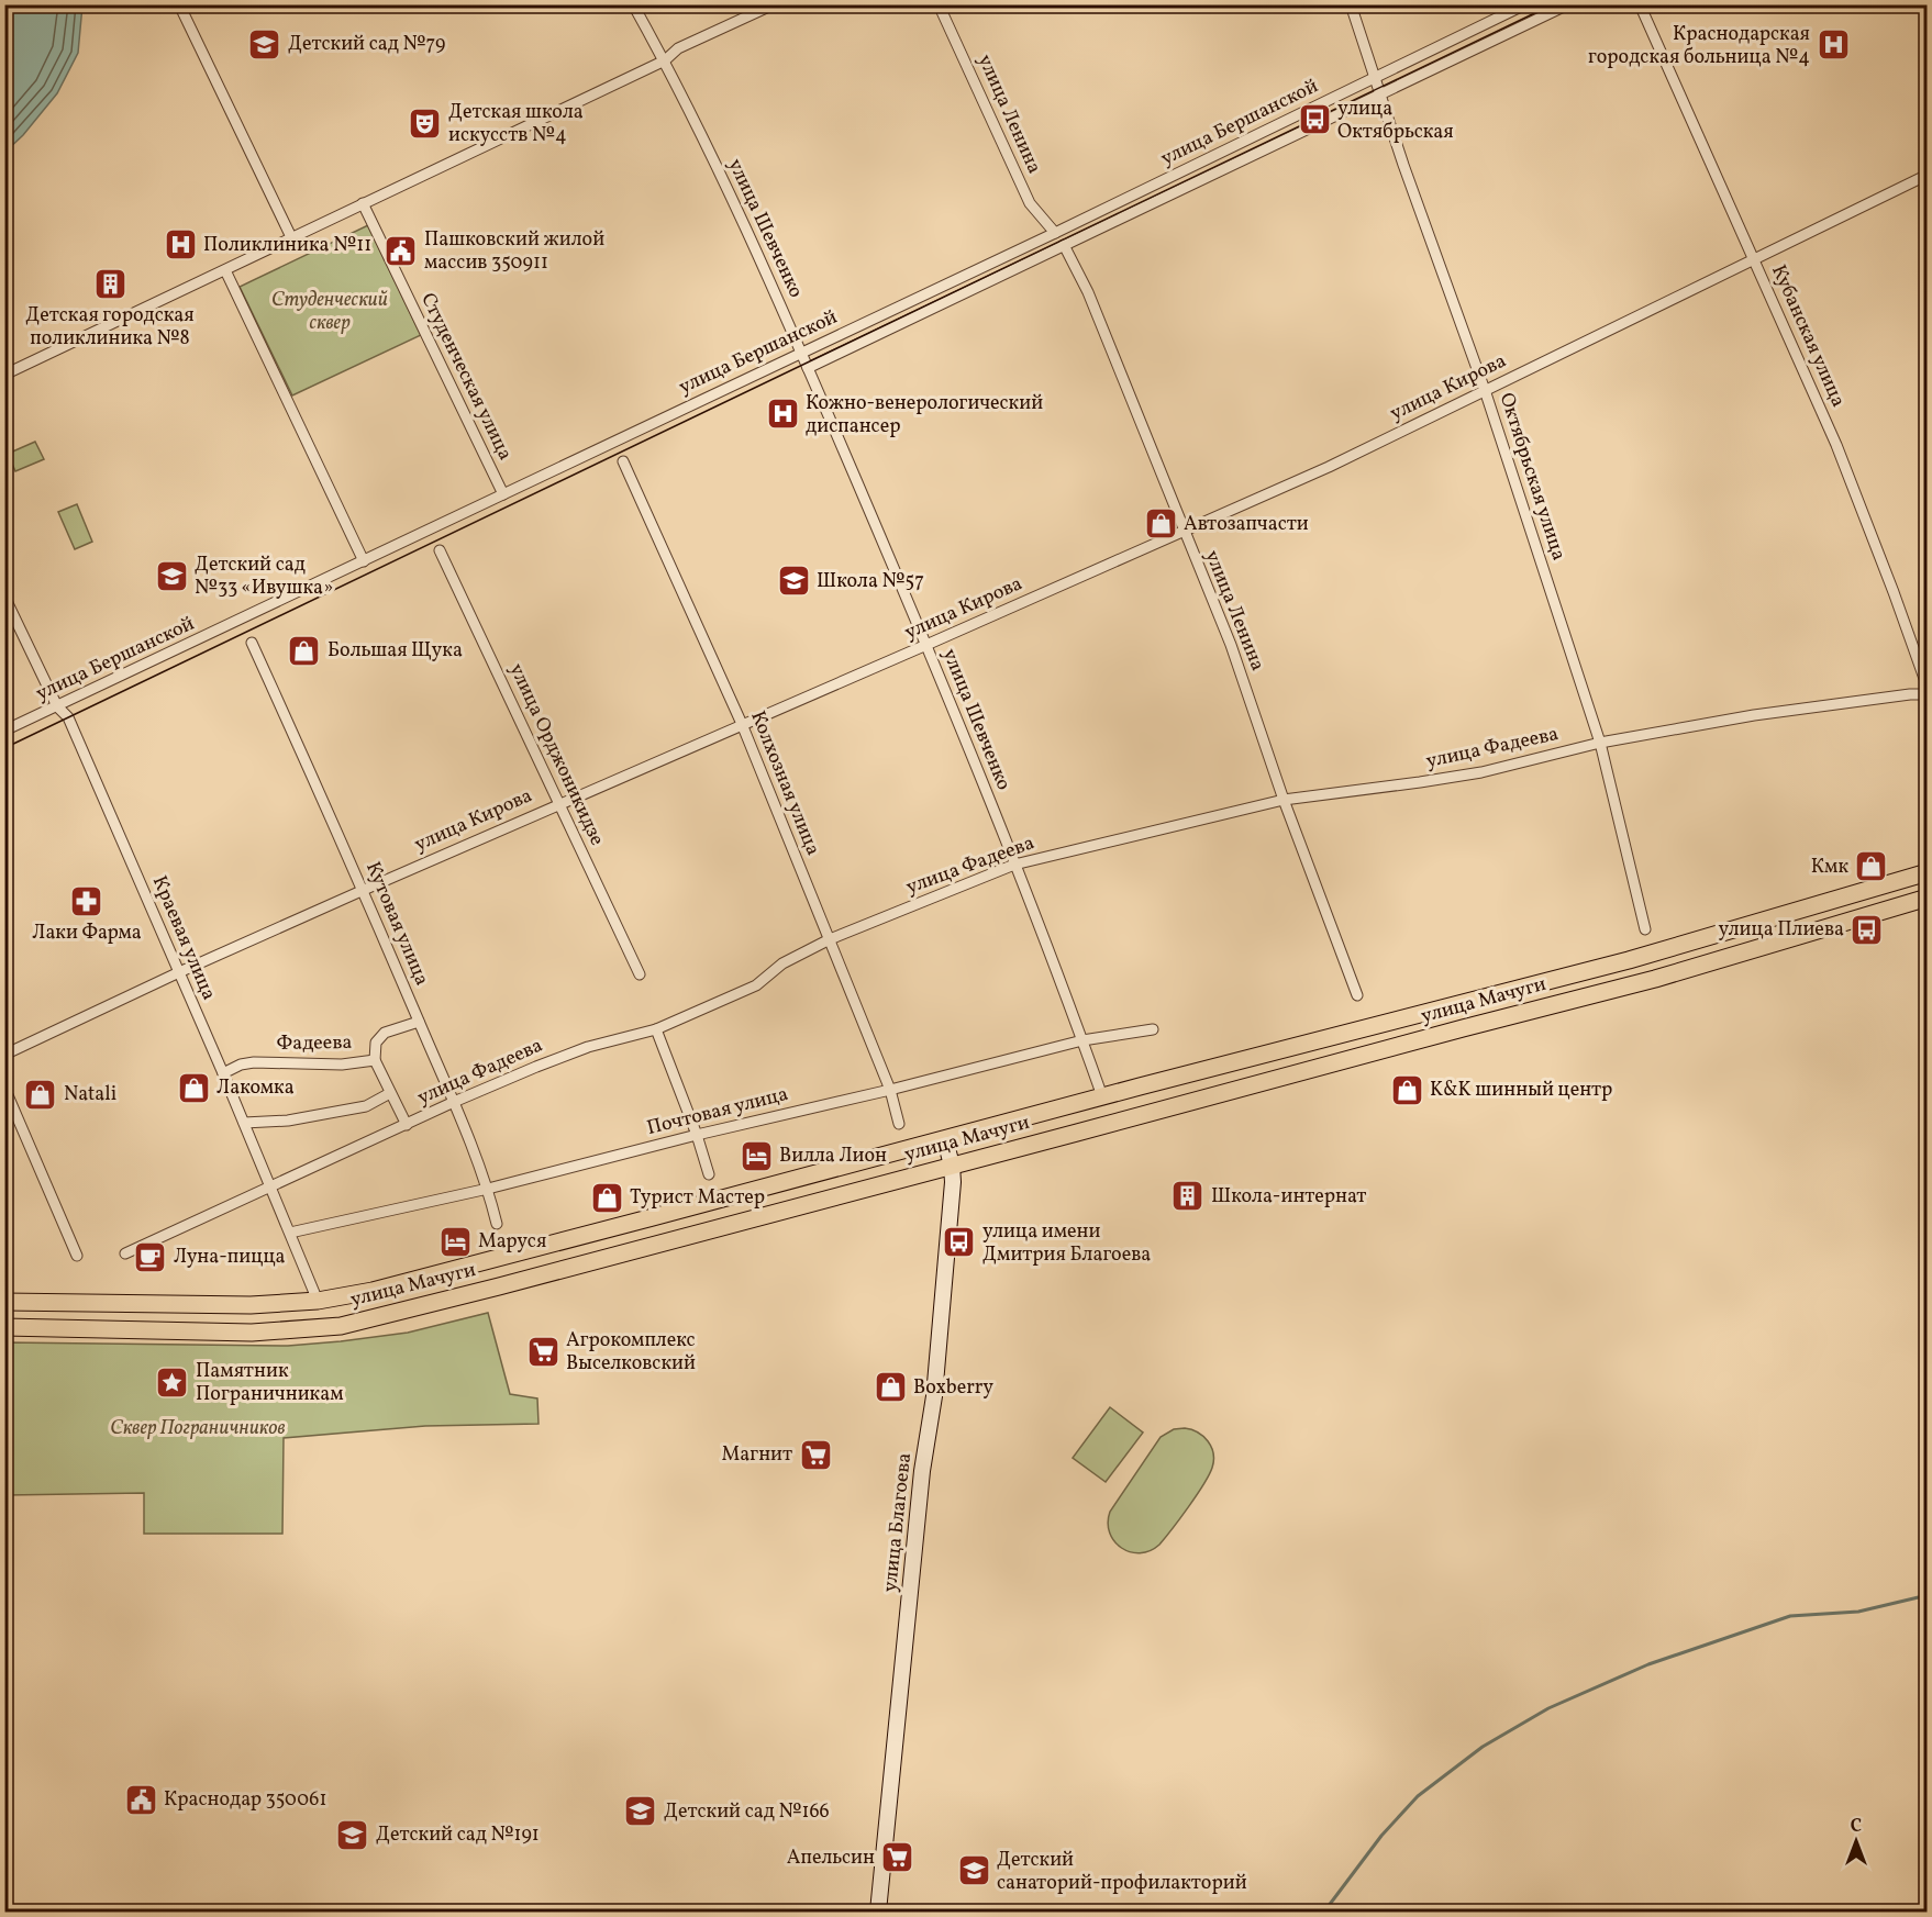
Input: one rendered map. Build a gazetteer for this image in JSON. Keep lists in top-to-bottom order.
{
  "streets": {
    "main road": ["улица Мачуги"],
    "street": [
      "улица Ленина",
      "улица Бершанской",
      "улица Шевченко",
      "Кубанская улица",
      "Студенческая улица",
      "улица Кирова",
      "Октябрьская улица",
      "улица Фадеева",
      "улица Орджоникидзе",
      "Колхозная улица",
      "Кутовая улица",
      "Краевая улица",
      "Фадеева",
      "Почтовая улица",
      "улица Благоева"
    ]
  },
  "crossings": [
    ["улица Ленина", "улица Бершанской"],
    ["улица Ленина", "улица Кирова"],
    ["улица Ленина", "улица Фадеева"],
    ["улица Бершанской", "улица Шевченко"],
    ["улица Бершанской", "Студенческая улица"],
    ["улица Бершанской", "Октябрьская улица"],
    ["улица Бершанской", "Краевая улица"],
    ["улица Шевченко", "улица Кирова"],
    ["улица Шевченко", "улица Фадеева"],
    ["улица Шевченко", "улица Мачуги"],
    ["улица Шевченко", "Почтовая улица"],
    ["Кубанская улица", "улица Кирова"],
    ["улица Кирова", "Октябрьская улица"],
    ["улица Кирова", "улица Орджоникидзе"],
    ["улица Кирова", "Колхозная улица"],
    ["улица Кирова", "Кутовая улица"],
    ["улица Кирова", "Краевая улица"],
    ["Октябрьская улица", "улица Фадеева"],
    ["улица Фадеева", "Колхозная улица"],
    ["улица Фадеева", "Кутовая улица"],
    ["улица Фадеева", "Краевая улица"],
    ["улица Фадеева", "Фадеева"],
    ["Колхозная улица", "Почтовая улица"],
    ["Кутовая улица", "Почтовая улица"],
    ["Краевая улица", "улица Мачуги"],
    ["Краевая улица", "Фадеева"],
    ["Краевая улица", "Почтовая улица"],
    ["улица Мачуги", "улица Благоева"]
  ],
  "parks": ["Студенческий сквер", "Сквер Пограничников"],
  "places": {
    "school or university": [
      "Детский сад №79",
      "Детский сад №33 «Ивушка»",
      "Школа №57",
      "Детский сад №166",
      "Детский сад №191",
      "Детский санаторий-профилакторий"
    ],
    "hospital": ["Краснодарская городская больница №4", "Поликлиника №11", "Кожно-венерологический диспансер"],
    "bus stop": ["улица Октябрьская", "улица Плиева", "улица имени Дмитрия Благоева"],
    "theatre": ["Детская школа искусств №4"],
    "public building": ["Пашковский жилой массив 350911", "Краснодар 350061"],
    "building": ["Детская городская поликлиника №8", "Школа-интернат"],
    "shop": [
      "Автозапчасти",
      "Большая Щука",
      "Кмк",
      "Лакомка",
      "K&K шинный центр",
      "Natali",
      "Турист Мастер",
      "Boxberry"
    ],
    "pharmacy": ["Лаки Фарма"],
    "hotel": ["Вилла Лион", "Маруся"],
    "cafe": ["Луна-пицца"],
    "supermarket": ["Агрокомплекс Выселковский", "Магнит", "Апельсин"],
    "place": ["Памятник Пограничникам"]
  },
  "north": "top"
}
